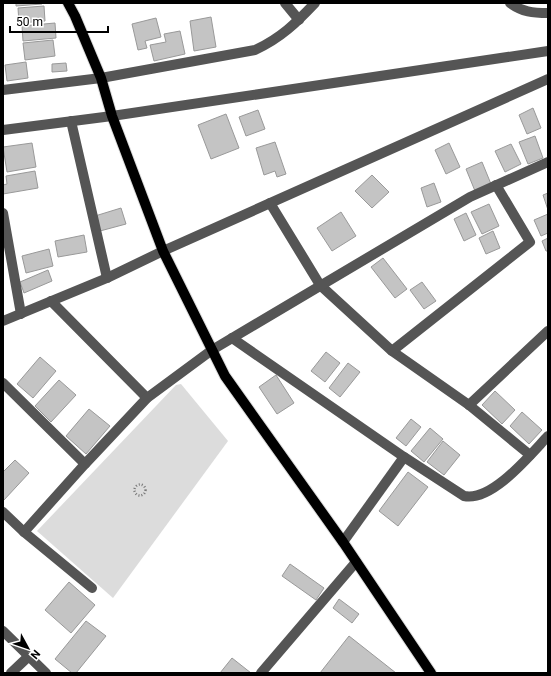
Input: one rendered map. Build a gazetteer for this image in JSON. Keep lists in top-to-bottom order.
{
  "scale_bar": "50 m",
  "north": "bottom right"
}
